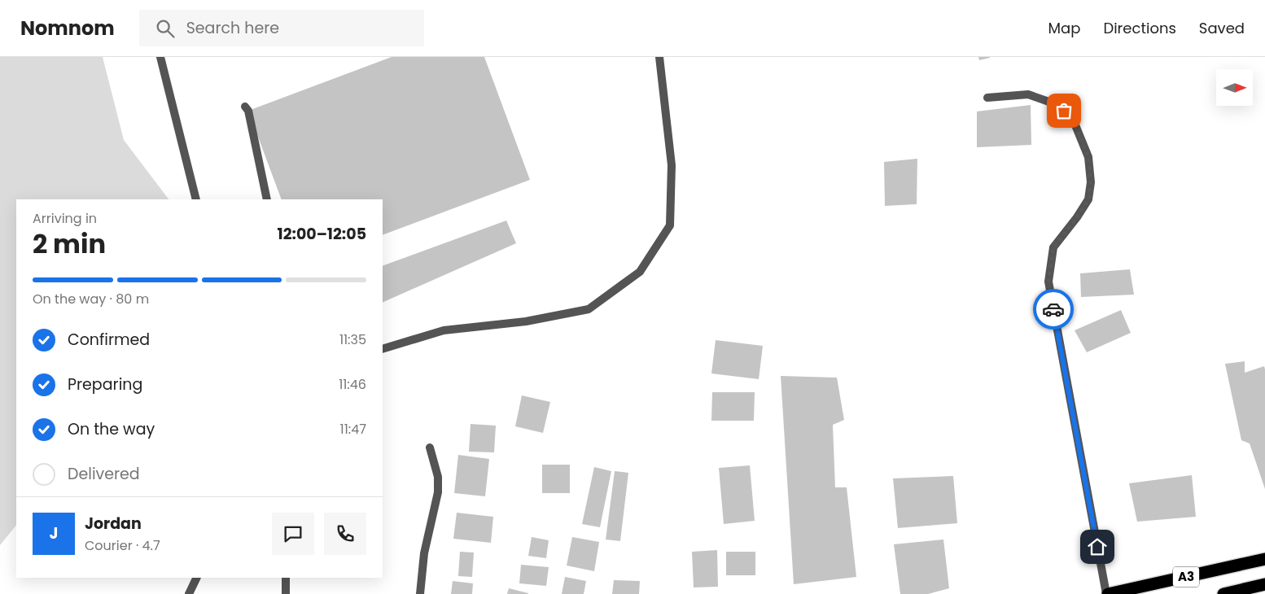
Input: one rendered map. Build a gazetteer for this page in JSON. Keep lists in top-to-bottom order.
{
  "streets": {
    "highway": ["A3"]
  },
  "north": "right",
  "page": {
    "header": "Nomnom",
    "search": "Search here",
    "nav": ["Map", "Directions", "Saved"],
    "heading": ["2 min", "Arriving in", "12:00–12:05"],
    "panel": ["Jordan", "Courier · 4.7"],
    "bar": "On the way · 80 m",
    "list": [
      ["Confirmed", "11:35"],
      ["Preparing", "11:46"],
      ["On the way", "11:47"],
      "Delivered"
    ],
    "round": "J"
  }
}
